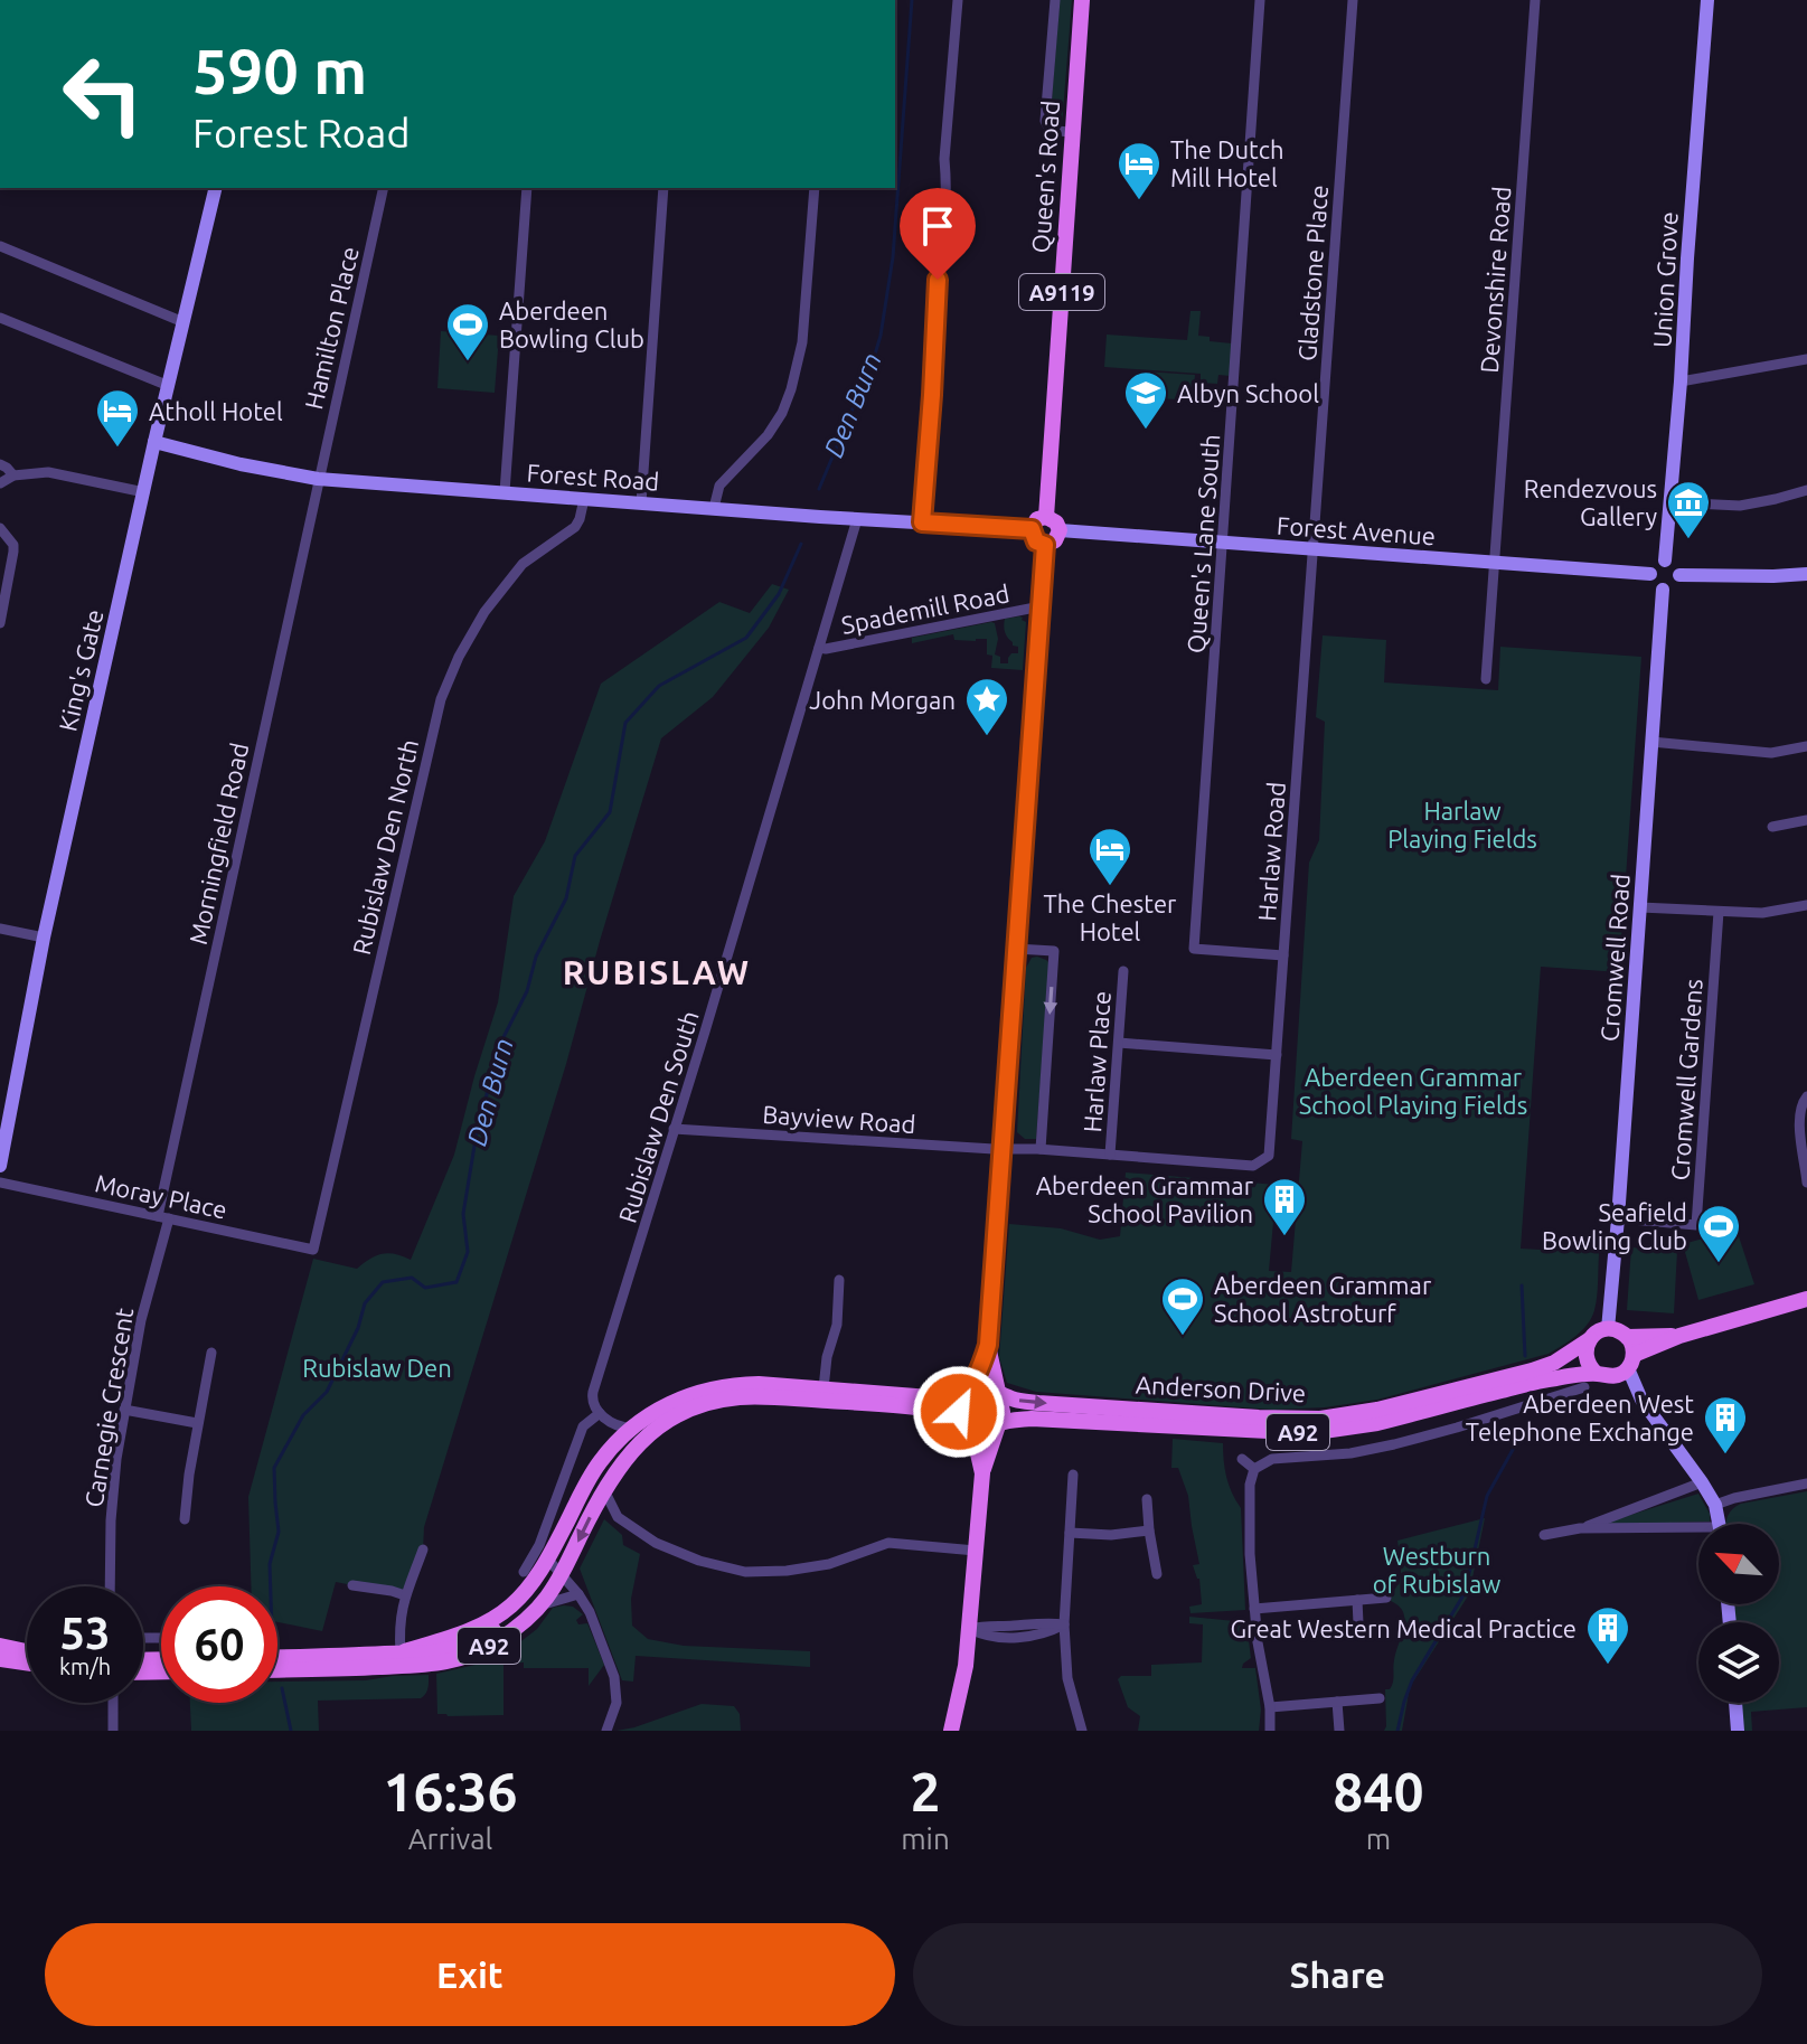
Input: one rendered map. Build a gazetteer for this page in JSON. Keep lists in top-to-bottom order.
{
  "streets": {
    "main road": [
      "Queen's Road",
      "A9119",
      "Anderson Drive",
      "A92"
    ],
    "street": [
      "Gladstone Place",
      "Devonshire Road",
      "Union Grove",
      "Hamilton Place",
      "Forest Road",
      "Forest Avenue",
      "Queen's Lane South",
      "Spademill Road",
      "King's Gate",
      "Morningfield Road",
      "Rubislaw Den North",
      "Harlaw Road",
      "Cromwell Road",
      "Harlaw Place",
      "Cromwell Gardens",
      "Rubislaw Den South",
      "Bayview Road",
      "Moray Place",
      "Carnegie Crescent"
    ]
  },
  "crossings": [
    ["Queen's Road", "Forest Road"],
    ["Queen's Road", "Forest Avenue"],
    ["Gladstone Place", "Forest Avenue"],
    ["Gladstone Place", "Harlaw Road"],
    ["Devonshire Road", "Forest Avenue"],
    ["Union Grove", "Forest Avenue"],
    ["Union Grove", "Cromwell Road"],
    ["Hamilton Place", "Forest Road"],
    ["Hamilton Place", "Morningfield Road"],
    ["Forest Road", "Forest Avenue"],
    ["Forest Road", "King's Gate"],
    ["Forest Road", "Morningfield Road"],
    ["Forest Road", "Rubislaw Den North"],
    ["Forest Road", "Rubislaw Den South"],
    ["Forest Avenue", "Queen's Lane South"],
    ["Forest Avenue", "Harlaw Road"],
    ["Forest Avenue", "Cromwell Road"],
    ["Queen's Lane South", "Harlaw Road"],
    ["Spademill Road", "Rubislaw Den South"],
    ["Morningfield Road", "Moray Place"],
    ["Morningfield Road", "Carnegie Crescent"],
    ["Rubislaw Den North", "Moray Place"],
    ["Harlaw Road", "Bayview Road"],
    ["Cromwell Road", "Cromwell Gardens"],
    ["Cromwell Road", "Anderson Drive"],
    ["Cromwell Road", "A92"],
    ["Harlaw Place", "Bayview Road"],
    ["Rubislaw Den South", "Bayview Road"],
    ["Moray Place", "Carnegie Crescent"],
    ["Anderson Drive", "A92"]
  ],
  "districts": ["RUBISLAW"],
  "water": ["Den Burn"],
  "parks": [
    "Harlaw Playing Fields",
    "Aberdeen Grammar School Playing Fields",
    "Rubislaw Den",
    "Westburn of Rubislaw"
  ],
  "places": {
    "hotel": ["The Dutch Mill Hotel", "Atholl Hotel", "The Chester Hotel"],
    "sports": ["Aberdeen Bowling Club", "Seafield Bowling Club", "Aberdeen Grammar School Astroturf"],
    "school or university": ["Albyn School"],
    "museum": ["Rendezvous Gallery"],
    "place": ["John Morgan"],
    "building": ["Aberdeen Grammar School Pavilion", "Aberdeen West Telephone Exchange", "Great Western Medical Practice"]
  },
  "north": "top left",
  "page": {
    "turn": ["590 m", "Forest Road"],
    "speed": "53 km/h",
    "limit": "60",
    "eta": [
      "16:36",
      "Arrival",
      "2",
      "min",
      "840",
      "m"
    ],
    "buttons": ["Exit", "Share"]
  }
}
